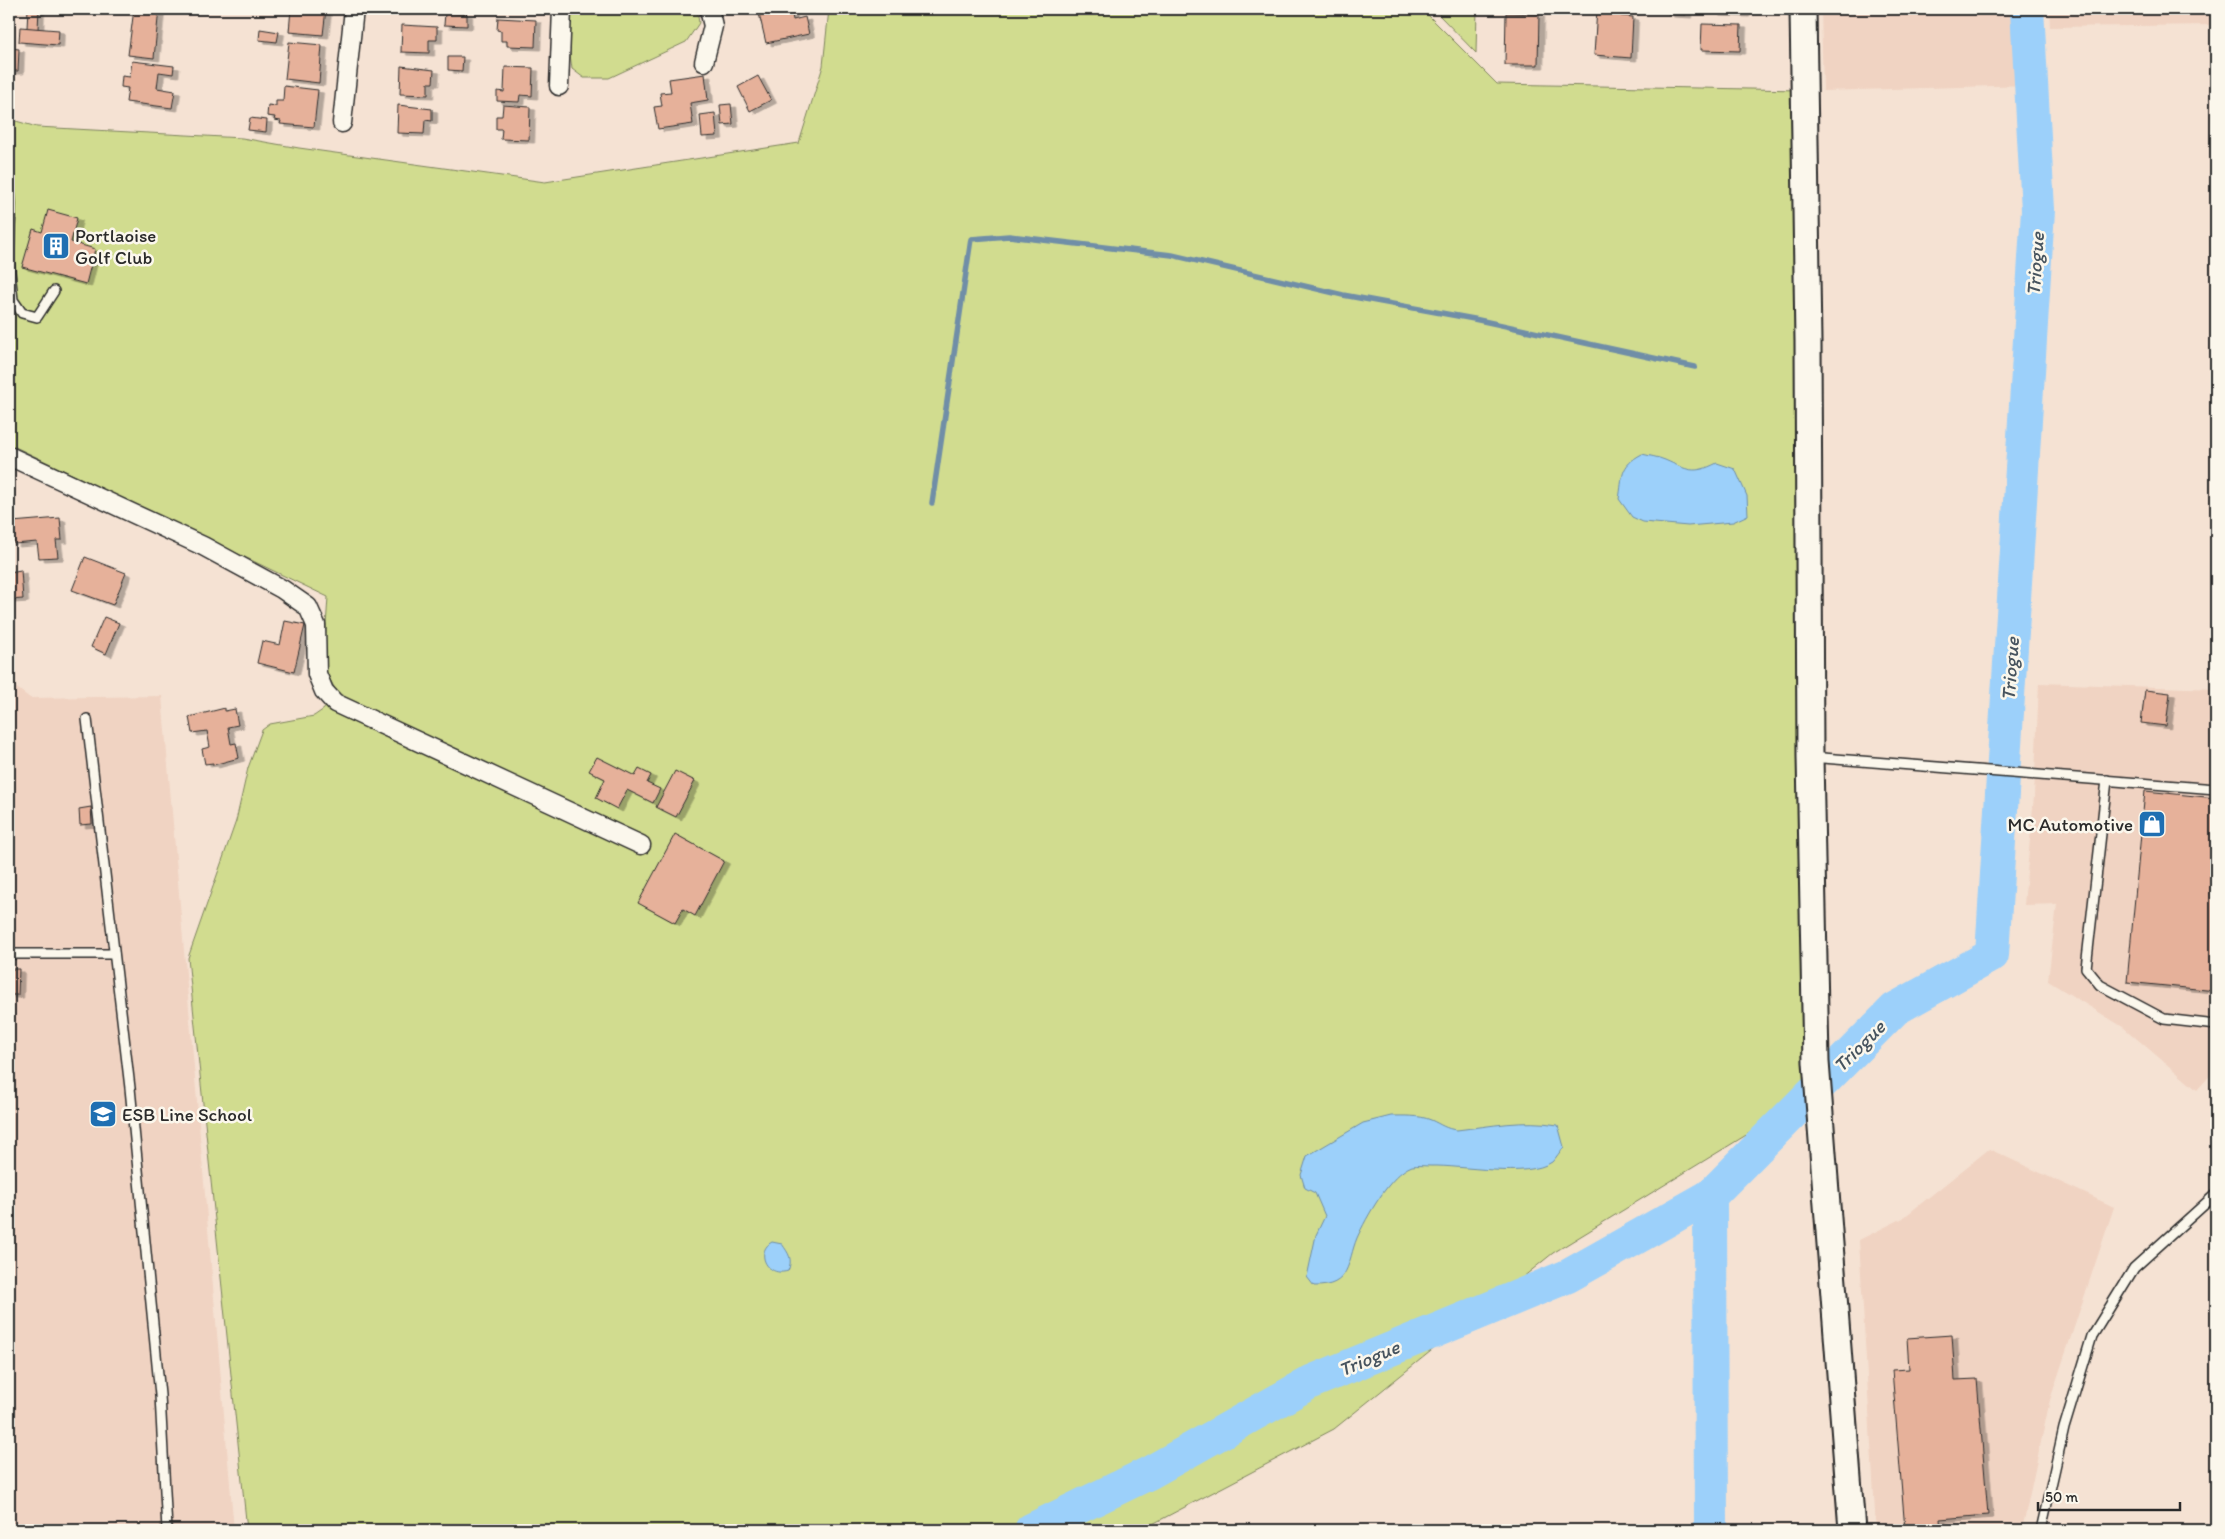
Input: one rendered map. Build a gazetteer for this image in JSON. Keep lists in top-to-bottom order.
{
  "water": ["Triogue"],
  "places": {
    "building": ["Portlaoise Golf Club"],
    "shop": ["MC Automotive"],
    "school or university": ["ESB Line School"]
  },
  "scale_bar": "50 m"
}
